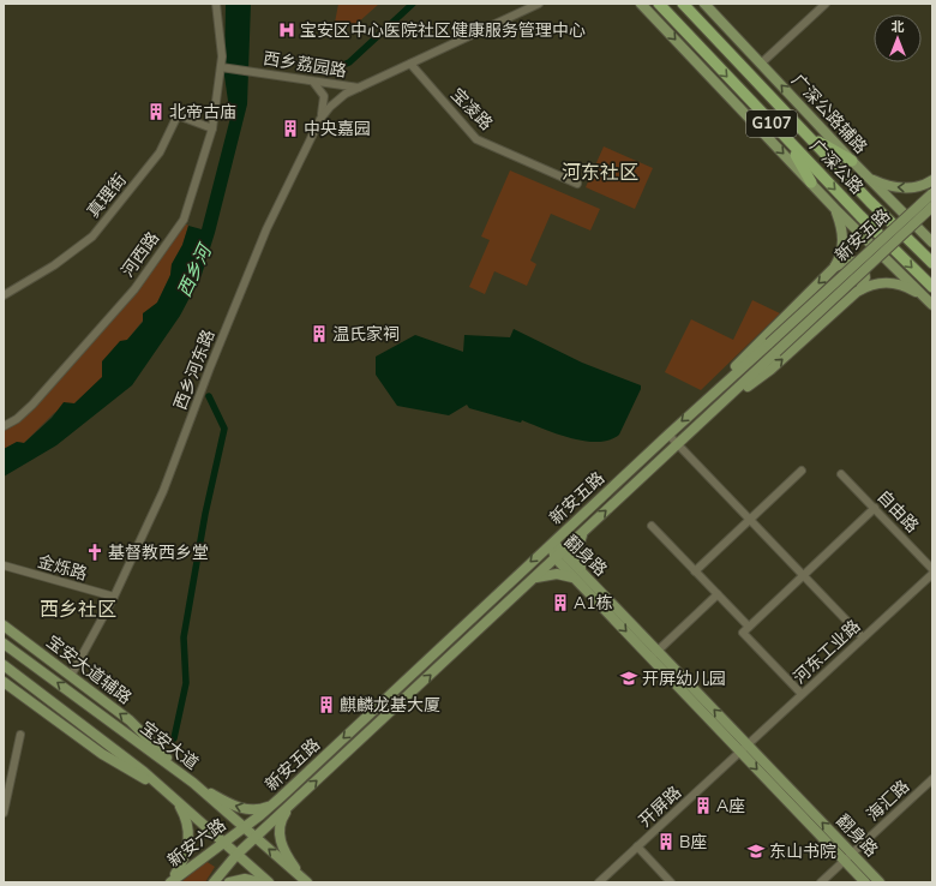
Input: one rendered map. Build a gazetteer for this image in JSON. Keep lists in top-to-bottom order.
{
  "streets": {
    "highway": ["G107", "广深公路"],
    "main road": [
      "广深公路辅路",
      "新安五路",
      "翻身路",
      "宝安大道辅路",
      "宝安大道",
      "新安六路"
    ],
    "street": [
      "西乡荔园路",
      "宝凌路",
      "真理街",
      "河西路",
      "西乡河东路",
      "自由路",
      "金烁路",
      "河东工业路",
      "海汇路",
      "开屏路"
    ]
  },
  "crossings": [
    ["西乡荔园路", "宝凌路"],
    ["西乡荔园路", "河西路"],
    ["西乡荔园路", "西乡河东路"],
    ["真理街", "河西路"],
    ["新安五路", "翻身路"],
    ["新安五路", "宝安大道"],
    ["新安五路", "新安六路"],
    ["西乡河东路", "金烁路"],
    ["西乡河东路", "宝安大道辅路"],
    ["翻身路", "河东工业路"],
    ["翻身路", "海汇路"],
    ["翻身路", "开屏路"],
    ["河东工业路", "开屏路"],
    ["宝安大道辅路", "宝安大道"],
    ["宝安大道", "新安六路"]
  ],
  "districts": ["河东社区", "西乡社区"],
  "water": ["西乡河"],
  "places": {
    "hospital": ["宝安区中心医院社区健康服务管理中心"],
    "building": [
      "北帝古庙",
      "中央嘉园",
      "温氏家祠",
      "A1栋",
      "麒麟龙基大厦",
      "A座",
      "B座"
    ],
    "church": ["基督教西乡堂"],
    "school or university": ["开屏幼儿园", "东山书院"]
  },
  "north": "top"
}
